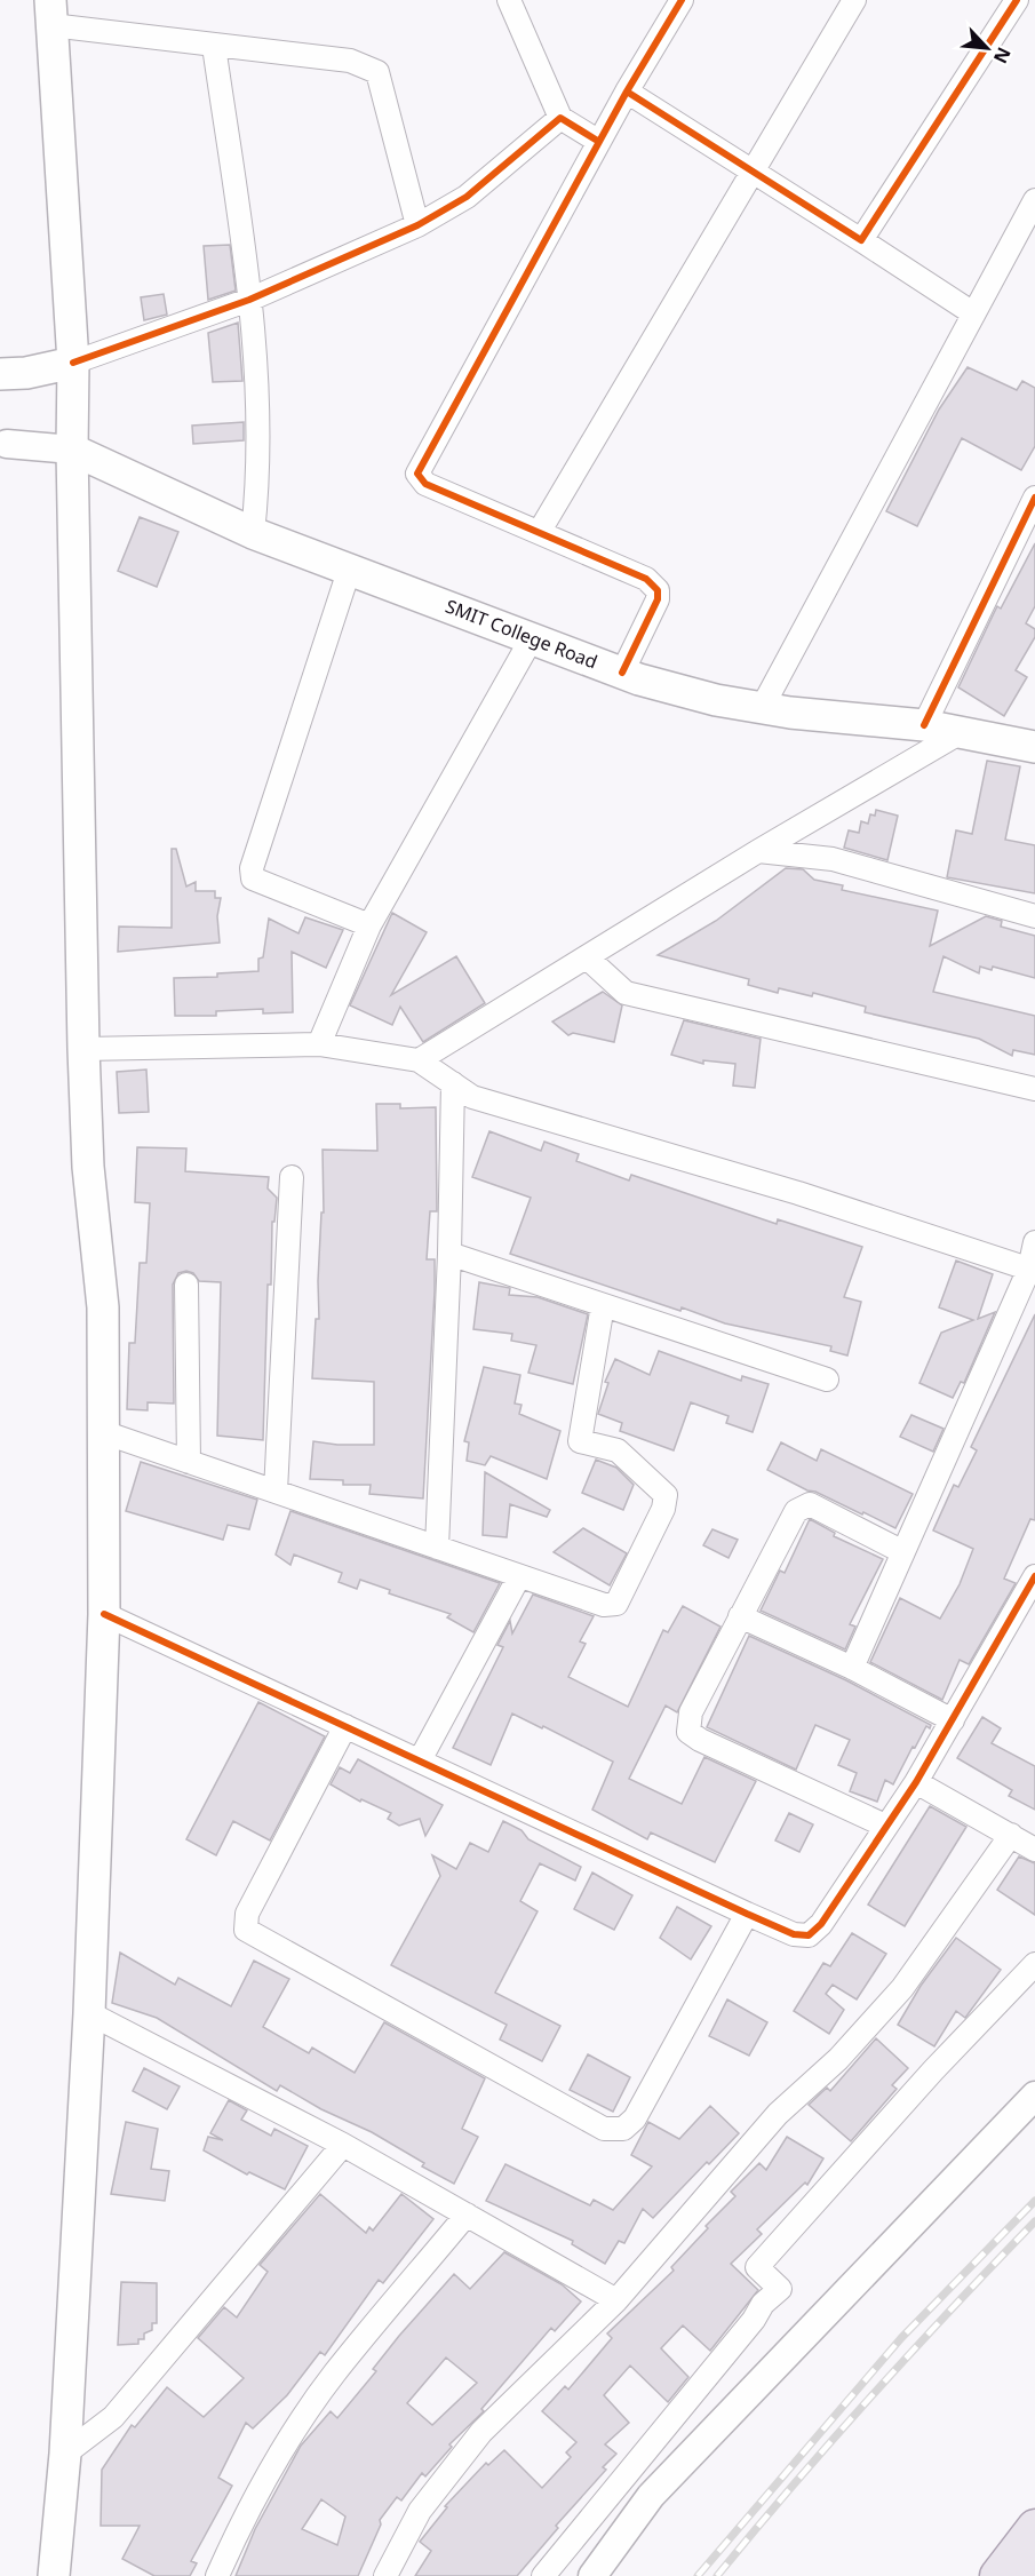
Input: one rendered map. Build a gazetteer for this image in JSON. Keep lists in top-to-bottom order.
{
  "streets": {
    "main road": ["SMIT College Road"]
  },
  "north": "bottom right"
}
